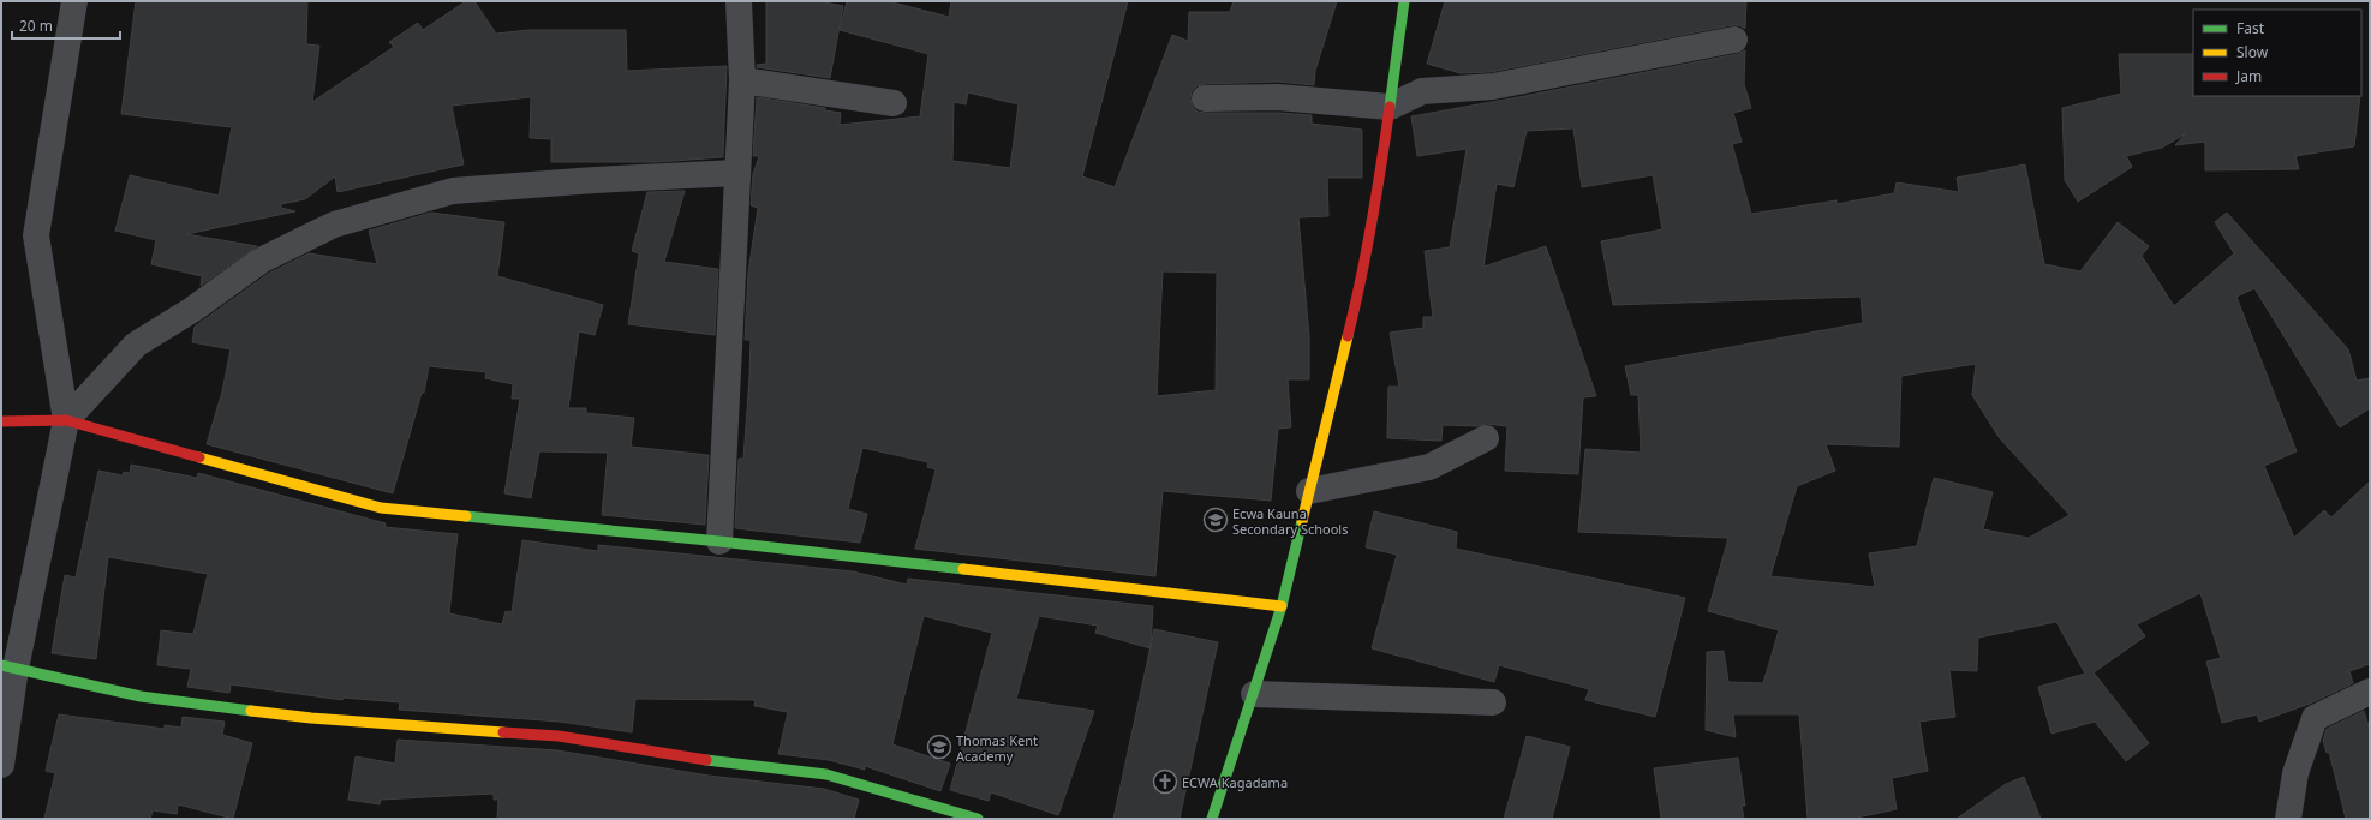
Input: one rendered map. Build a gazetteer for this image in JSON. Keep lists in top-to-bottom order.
{
  "places": {
    "school or university": ["Ecwa Kauna Secondary Schools", "Thomas Kent Academy"],
    "church": ["ECWA Kagadama"]
  },
  "legend": ["Fast", "Slow", "Jam"],
  "scale_bar": "20 m"
}
